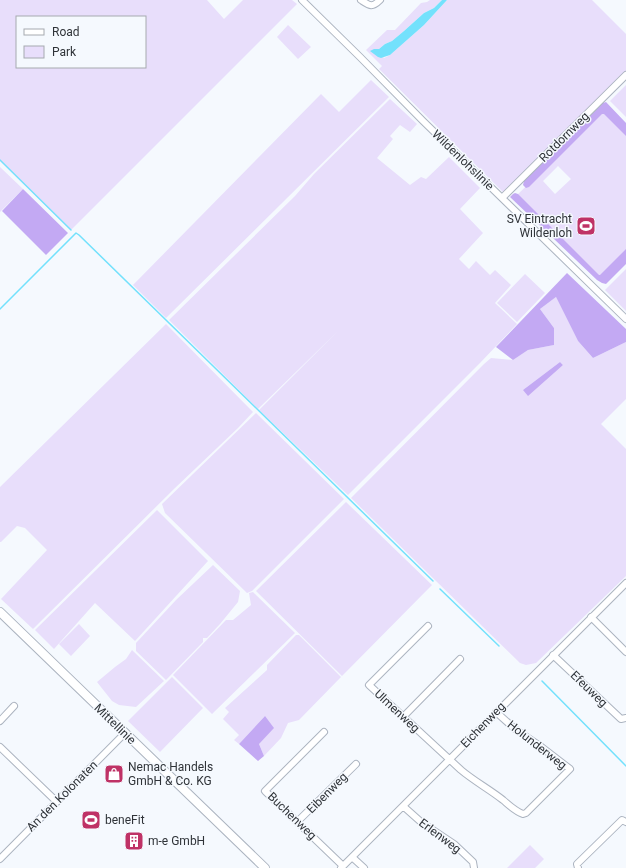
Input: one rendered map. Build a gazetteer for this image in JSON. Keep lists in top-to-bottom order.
{
  "streets": {
    "street": [
      "Rotdornweg",
      "Wildenlohslinie",
      "Efeuweg",
      "Ulmenweg",
      "Mittellinie",
      "Eichenweg",
      "Holunderweg",
      "Eibenweg",
      "An den Kolonaten",
      "Buchenweg",
      "Erlenweg"
    ]
  },
  "crossings": [
    ["Rotdornweg", "Wildenlohslinie"],
    ["Efeuweg", "Eichenweg"],
    ["Ulmenweg", "Eichenweg"],
    ["Ulmenweg", "Holunderweg"],
    ["Mittellinie", "An den Kolonaten"],
    ["Eichenweg", "Holunderweg"],
    ["Eichenweg", "Buchenweg"],
    ["Eichenweg", "Erlenweg"],
    ["Eibenweg", "Buchenweg"]
  ],
  "places": {
    "sports": ["SV Eintracht Wildenloh", "beneFit"],
    "shop": ["Nemac Handels GmbH & Co. KG"],
    "building": ["m-e GmbH"]
  },
  "legend": ["Road", "Park"]
}
